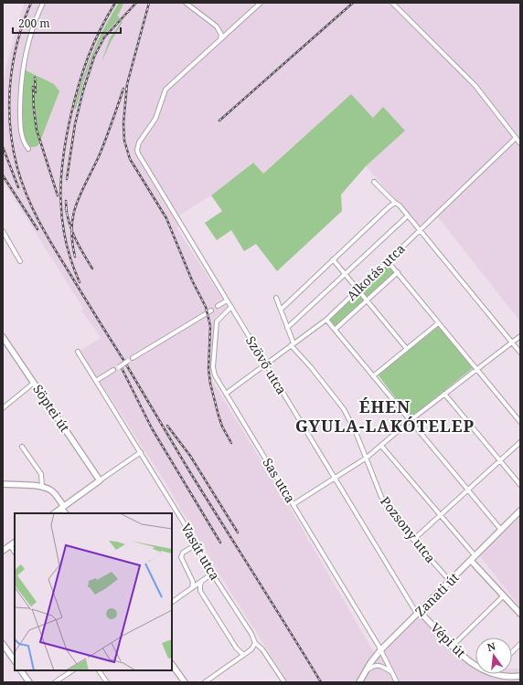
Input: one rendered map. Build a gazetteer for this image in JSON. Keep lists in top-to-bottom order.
{
  "streets": {
    "street": [
      "Alkotás utca",
      "Szövő utca",
      "Söptei út",
      "Sas utca",
      "Pozsony utca",
      "Vasút utca",
      "Zanati út",
      "Vépi út"
    ]
  },
  "crossings": [
    ["Alkotás utca", "Szövő utca"],
    ["Alkotás utca", "Sas utca"],
    ["Alkotás utca", "Pozsony utca"],
    ["Szövő utca", "Sas utca"],
    ["Szövő utca", "Zanati út"],
    ["Szövő utca", "Vépi út"],
    ["Sas utca", "Zanati út"],
    ["Pozsony utca", "Zanati út"],
    ["Zanati út", "Vépi út"]
  ],
  "districts": ["ÉHEN GYULA-LAKÓTELEP"],
  "scale_bar": "200 m",
  "north": "top"
}
